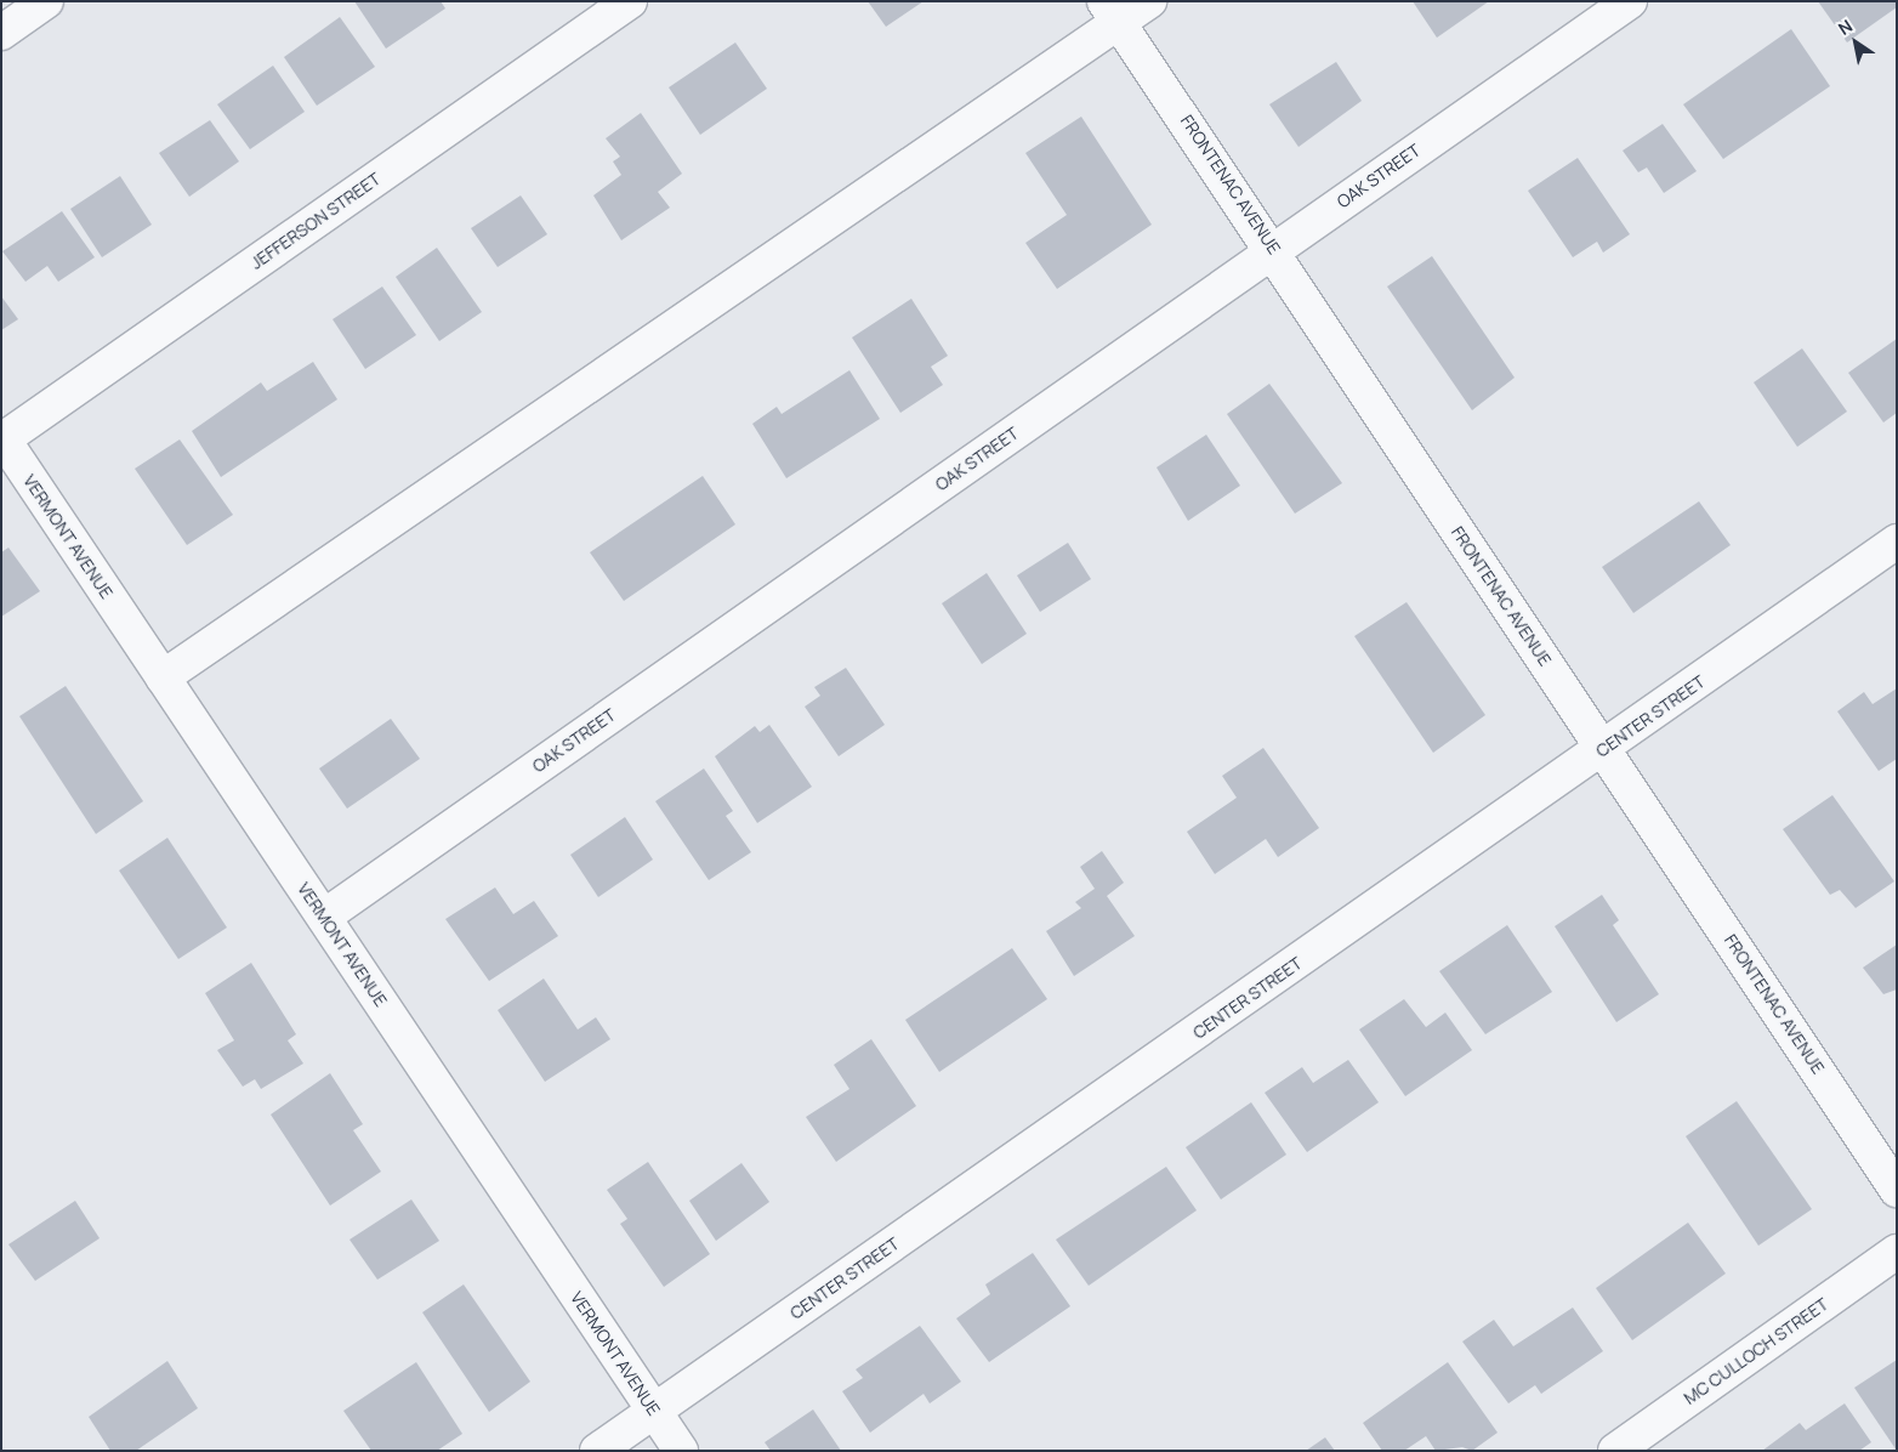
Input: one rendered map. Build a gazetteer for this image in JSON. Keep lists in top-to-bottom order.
{
  "streets": {
    "street": [
      "OAK STREET",
      "FRONTENAC AVENUE",
      "JEFFERSON STREET",
      "VERMONT AVENUE",
      "CENTER STREET",
      "MC CULLOCH STREET"
    ]
  },
  "crossings": [
    ["OAK STREET", "FRONTENAC AVENUE"],
    ["OAK STREET", "VERMONT AVENUE"],
    ["FRONTENAC AVENUE", "CENTER STREET"],
    ["JEFFERSON STREET", "VERMONT AVENUE"],
    ["VERMONT AVENUE", "CENTER STREET"]
  ],
  "north": "top left"
}
